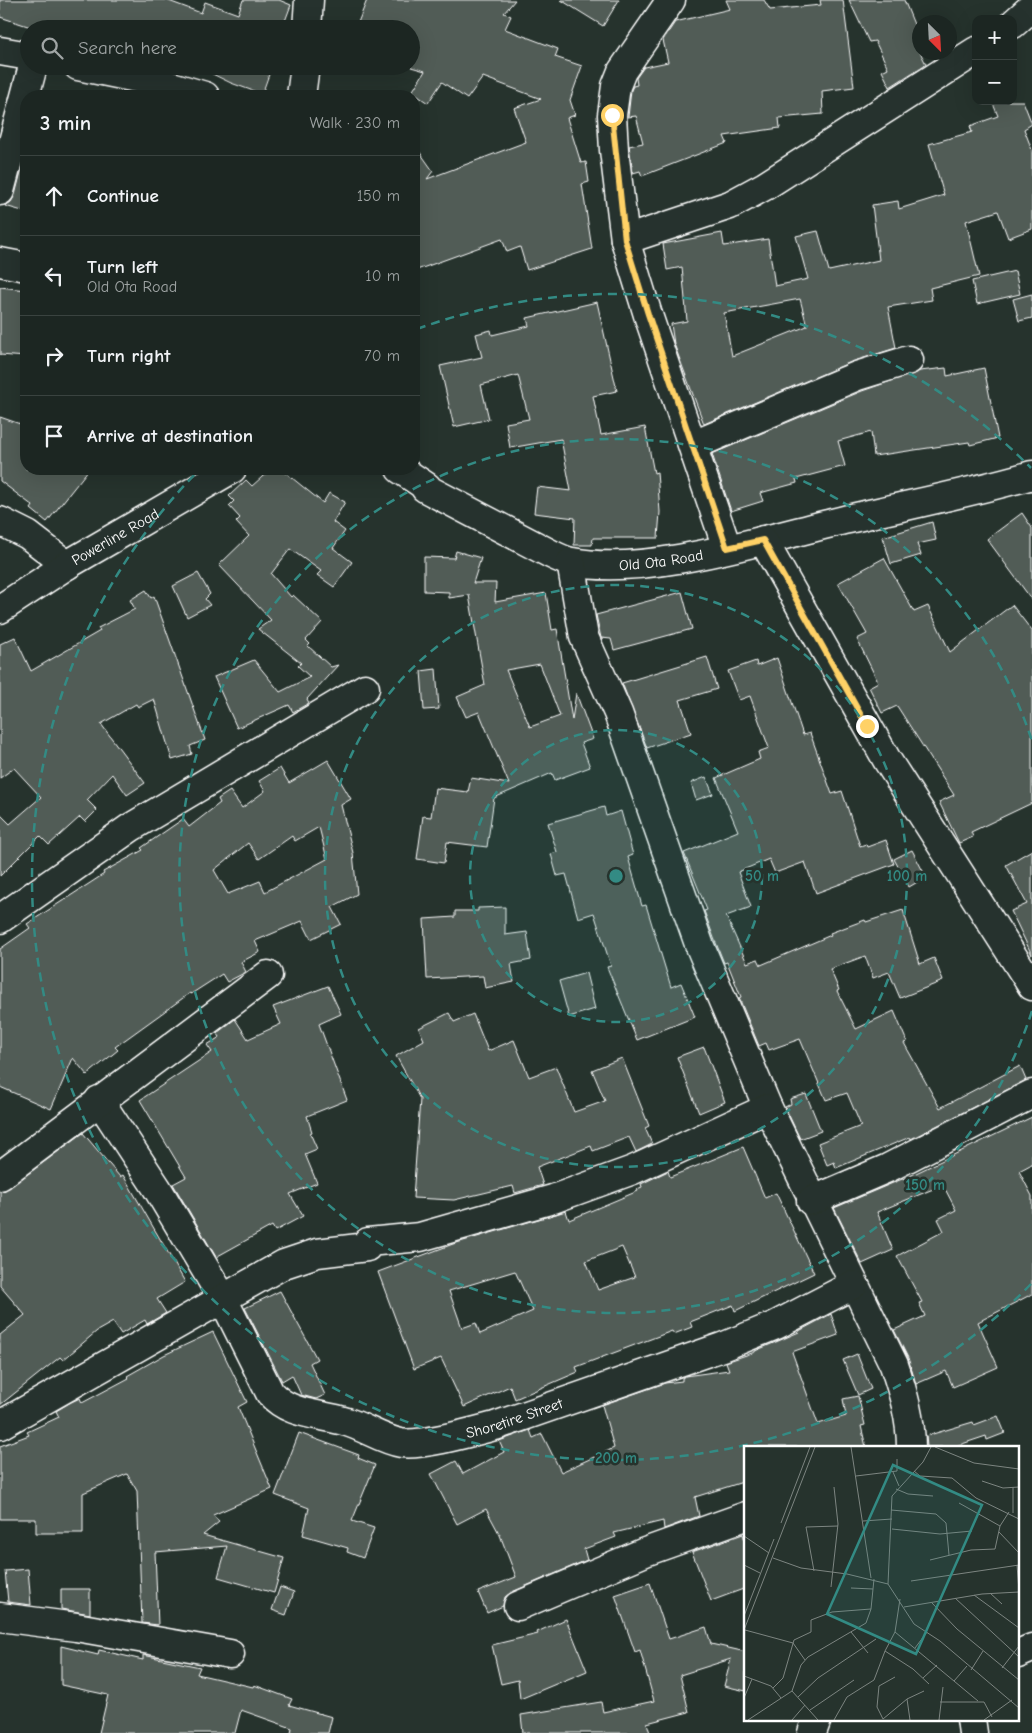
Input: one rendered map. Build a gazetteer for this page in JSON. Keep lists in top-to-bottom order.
{
  "streets": {
    "street": ["Powerline Road", "Old Ota Road", "Shoretire Street"]
  },
  "north": "bottom right",
  "page": {
    "map_buttons": ["+", "−"],
    "search": "Search here",
    "heading": ["3 min", "Walk · 230 m"],
    "list": [
      ["Continue", "150 m"],
      ["Turn left", "Old Ota Road", "10 m"],
      ["Turn right", "70 m"],
      "Arrive at destination"
    ]
  },
  "rings": [
    "50 m",
    "100 m",
    "150 m",
    "200 m"
  ]
}
